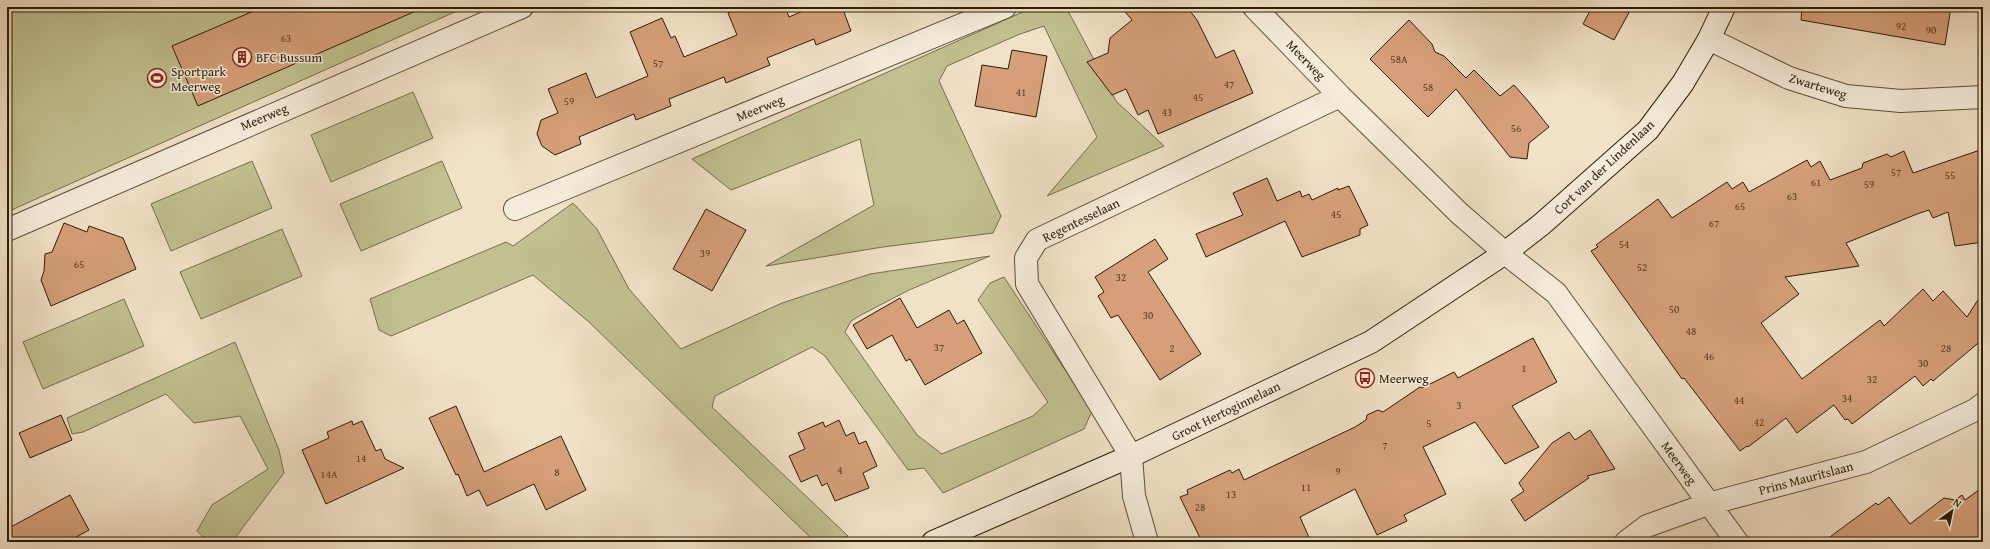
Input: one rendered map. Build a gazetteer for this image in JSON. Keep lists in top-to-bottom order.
{
  "streets": {
    "street": [
      "Meerweg",
      "Zwarteweg",
      "Cort van der Lindenlaan",
      "Regentesselaan",
      "Groot Hertoginnelaan",
      "Prins Mauritslaan"
    ]
  },
  "crossings": [
    ["Meerweg", "Cort van der Lindenlaan"],
    ["Meerweg", "Regentesselaan"],
    ["Meerweg", "Groot Hertoginnelaan"],
    ["Meerweg", "Prins Mauritslaan"],
    ["Zwarteweg", "Cort van der Lindenlaan"],
    ["Cort van der Lindenlaan", "Groot Hertoginnelaan"],
    ["Regentesselaan", "Groot Hertoginnelaan"]
  ],
  "places": {
    "building": ["BFC Bussum"],
    "sports": ["Sportpark Meerweg"],
    "bus stop": ["Meerweg"]
  },
  "house_numbers": [
    "92",
    "90",
    "63",
    "58A",
    "57",
    "47",
    "58",
    "41",
    "45",
    "59",
    "43",
    "56",
    "57",
    "55",
    "61",
    "59",
    "63",
    "65",
    "45",
    "67",
    "54",
    "39",
    "65",
    "52",
    "32",
    "50",
    "30",
    "48",
    "37",
    "2",
    "28",
    "46",
    "30",
    "1",
    "32",
    "34",
    "44",
    "3",
    "42",
    "5",
    "7",
    "14",
    "4",
    "9",
    "8",
    "14A",
    "11",
    "13",
    "28"
  ],
  "north": "top right"
}
